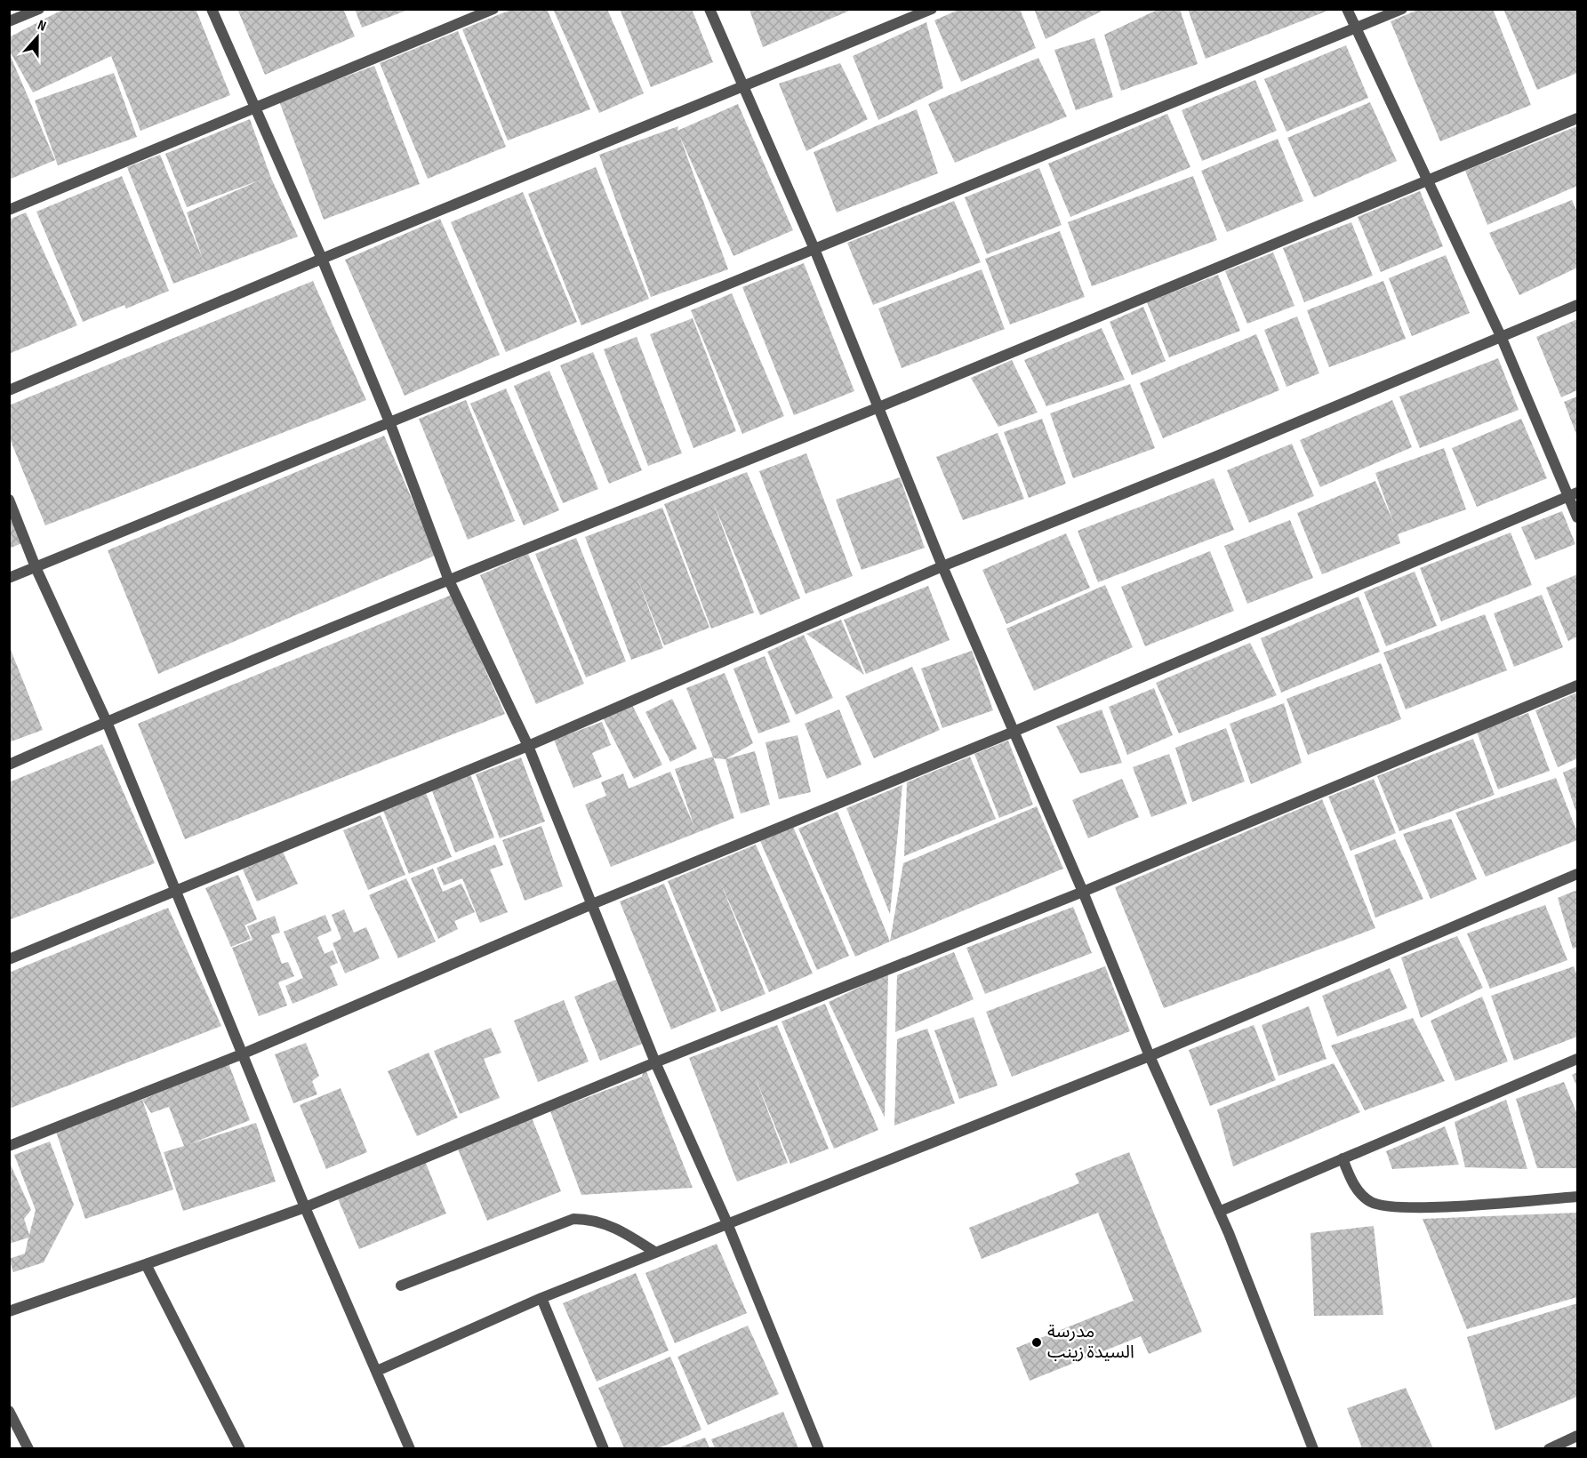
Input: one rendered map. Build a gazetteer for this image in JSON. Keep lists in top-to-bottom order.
{
  "places": ["مدرسة السيدة زينب"],
  "north": "top"
}
